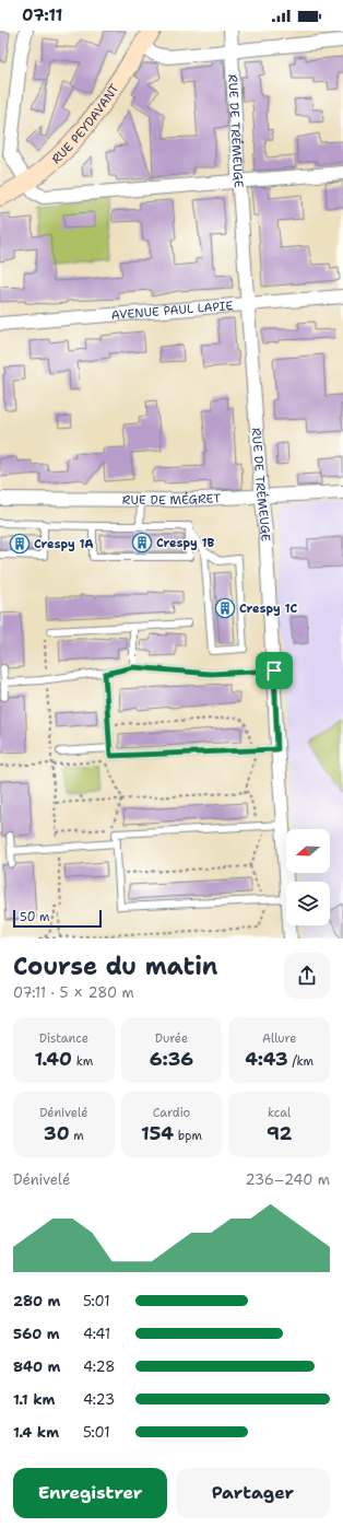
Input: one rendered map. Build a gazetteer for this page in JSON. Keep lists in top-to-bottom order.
{
  "streets": {
    "street": [
      "RUE PEYDAVANT",
      "RUE DE TRÉMEUGE",
      "AVENUE PAUL LAPIE",
      "RUE DE MÉGRET"
    ]
  },
  "crossings": [
    ["RUE DE TRÉMEUGE", "AVENUE PAUL LAPIE"],
    ["RUE DE TRÉMEUGE", "RUE DE MÉGRET"]
  ],
  "places": {
    "building": ["Crespy 1B", "Crespy 1A", "Crespy 1C"]
  },
  "scale_bar": "50 m",
  "north": "left",
  "page": {
    "status": "07:11",
    "scale": "50 m",
    "heading": ["Course du matin", "07:11 · 5 × 280 m"],
    "stats": [
      ["Distance", "1.40 km"],
      ["Durée", "6:36"],
      ["Allure", "4:43 /km"],
      ["Dénivelé", "30 m"],
      ["Cardio", "154 bpm"],
      ["kcal", "92"]
    ],
    "chart": ["Dénivelé", "236–240 m"],
    "list": [
      {
        "name": "280 m",
        "note": "5:01"
      },
      {
        "name": "560 m",
        "note": "4:41"
      },
      {
        "name": "840 m",
        "note": "4:28"
      },
      {
        "name": "1.1 km",
        "note": "4:23"
      },
      {
        "name": "1.4 km",
        "note": "5:01"
      }
    ],
    "buttons": ["Enregistrer", "Partager"]
  }
}
